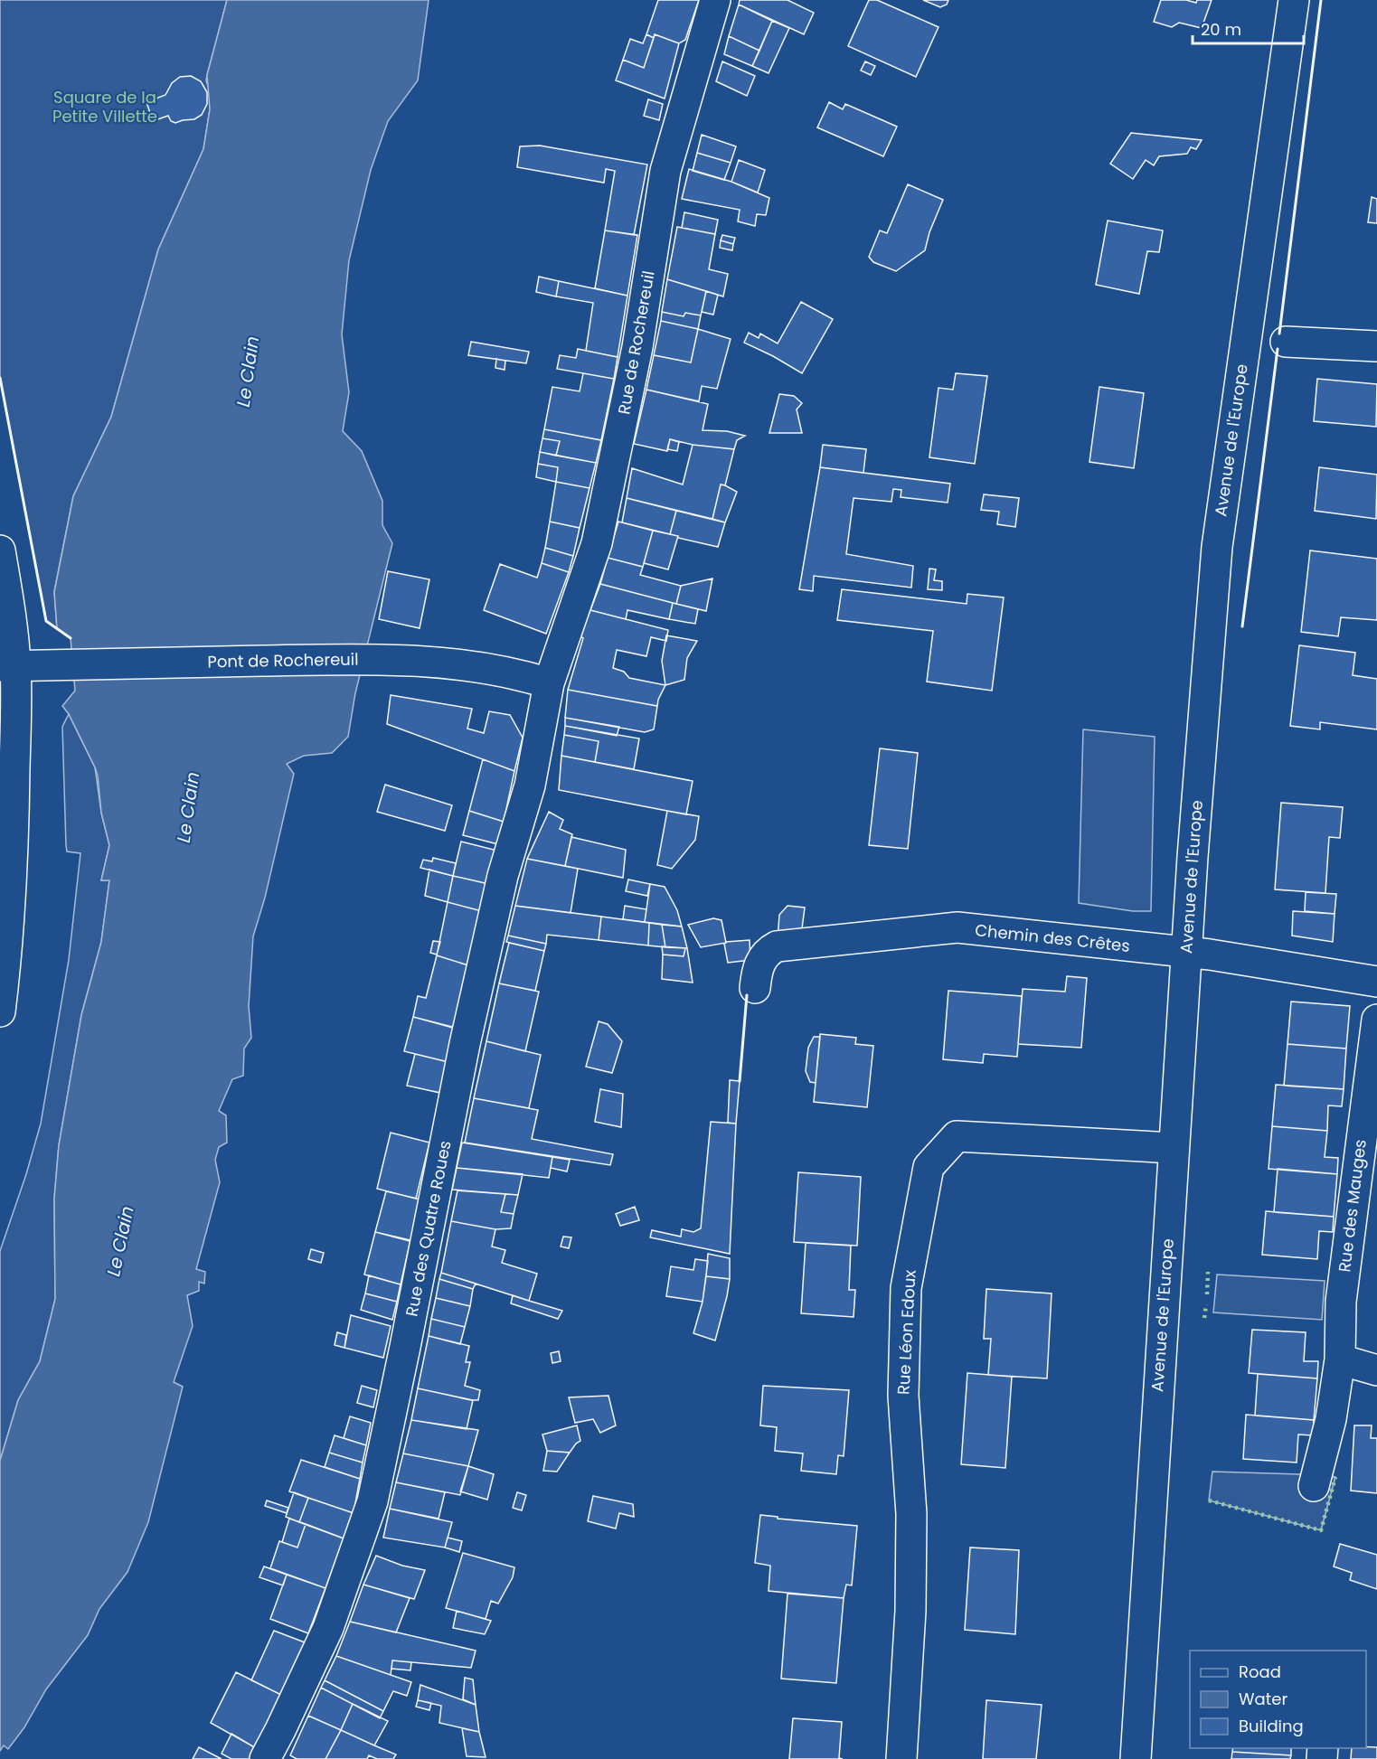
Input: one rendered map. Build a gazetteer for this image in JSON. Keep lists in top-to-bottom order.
{
  "streets": {
    "street": [
      "Rue de Rochereuil",
      "Avenue de l'Europe",
      "Pont de Rochereuil",
      "Chemin des Crêtes",
      "Rue des Mauges",
      "Rue des Quatre Roues",
      "Rue Léon Edoux"
    ]
  },
  "crossings": [
    ["Rue de Rochereuil", "Pont de Rochereuil"],
    ["Rue de Rochereuil", "Rue des Quatre Roues"],
    ["Avenue de l'Europe", "Chemin des Crêtes"],
    ["Avenue de l'Europe", "Rue Léon Edoux"],
    ["Pont de Rochereuil", "Rue des Quatre Roues"]
  ],
  "water": ["Le Clain"],
  "parks": ["Square de la Petite Villette"],
  "legend": ["Road", "Water", "Building"],
  "scale_bar": "20 m"
}
